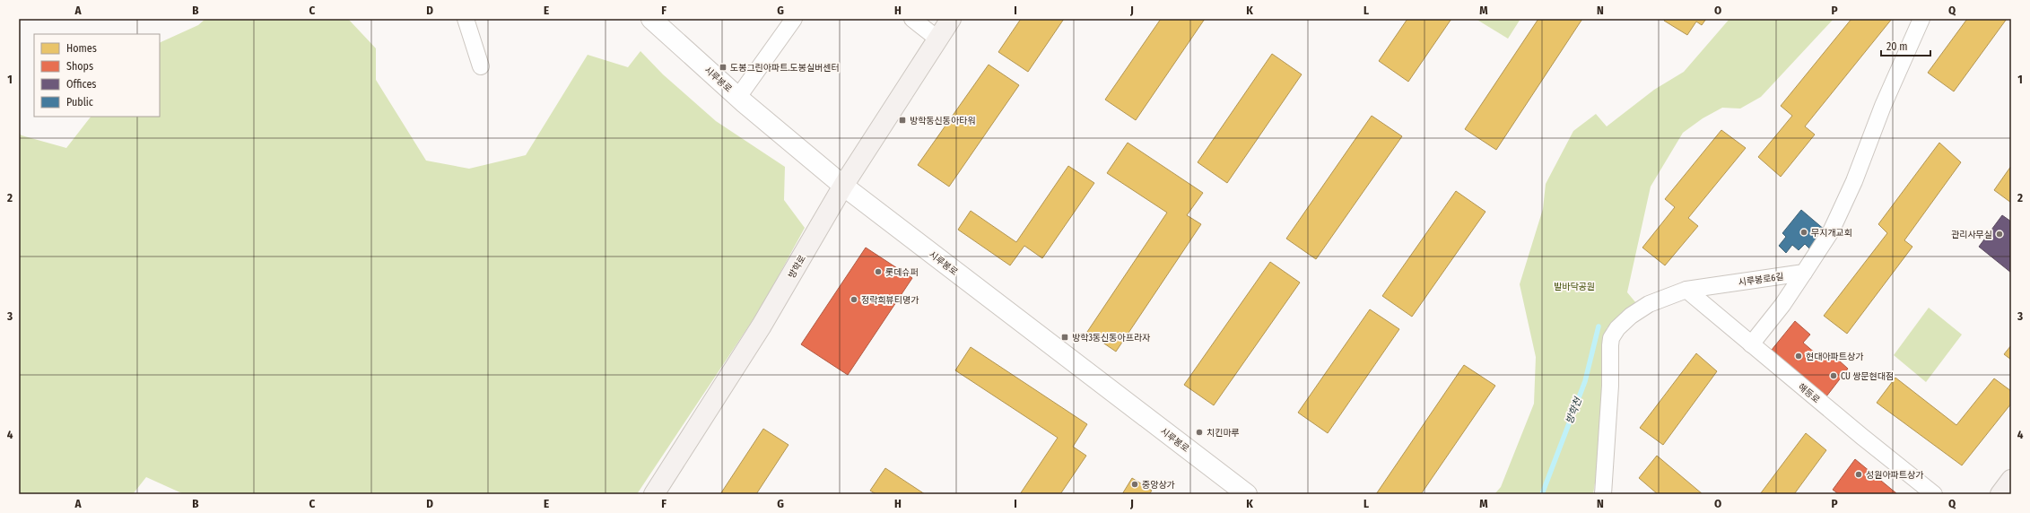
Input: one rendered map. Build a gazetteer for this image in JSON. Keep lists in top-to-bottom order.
{
  "streets": {
    "main road": ["방학로"],
    "street": ["시루봉로", "시루봉로6길", "해등로"]
  },
  "crossings": [
    ["시루봉로", "방학로"],
    ["시루봉로6길", "해등로"]
  ],
  "water": ["방학천"],
  "parks": ["발바닥공원"],
  "places": {
    "transit": ["도봉그린아파트.도봉실버센터", "방학동신동아타워", "방학3동신동아프라자"],
    "other": [
      "무지개교회",
      "관리사무실",
      "롯데슈퍼",
      "정락희뷰티명가",
      "현대아파트상가",
      "CU 쌍문현대점",
      "치킨마루",
      "성원아파트상가",
      "중앙상가"
    ]
  },
  "legend": [
    "Homes",
    "Shops",
    "Offices",
    "Public"
  ],
  "scale_bar": "20 m",
  "grid": {
    "columns": [
      "A",
      "B",
      "C",
      "D",
      "E",
      "F",
      "G",
      "H",
      "I",
      "J",
      "K",
      "L",
      "M",
      "N",
      "O",
      "P",
      "Q"
    ],
    "rows": [
      "1",
      "2",
      "3",
      "4"
    ]
  }
}
